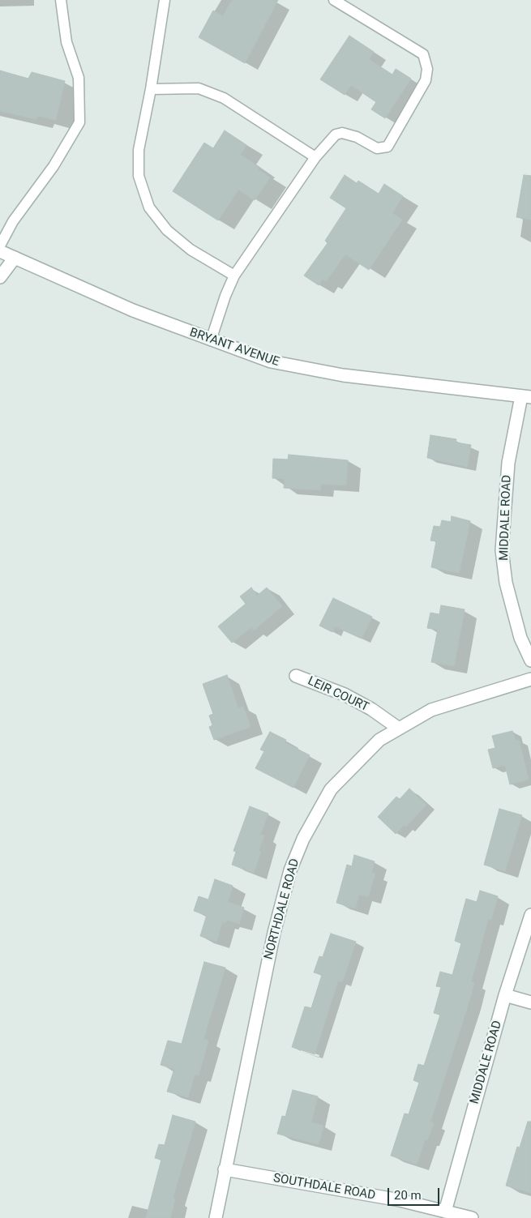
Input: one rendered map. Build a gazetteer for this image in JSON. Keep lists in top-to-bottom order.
{
  "streets": {
    "street": [
      "BRYANT AVENUE",
      "MIDDALE ROAD",
      "LEIR COURT",
      "NORTHDALE ROAD",
      "SOUTHDALE ROAD"
    ]
  },
  "crossings": [
    ["BRYANT AVENUE", "MIDDALE ROAD"],
    ["MIDDALE ROAD", "SOUTHDALE ROAD"],
    ["LEIR COURT", "NORTHDALE ROAD"],
    ["NORTHDALE ROAD", "SOUTHDALE ROAD"]
  ],
  "scale_bar": "20 m"
}
